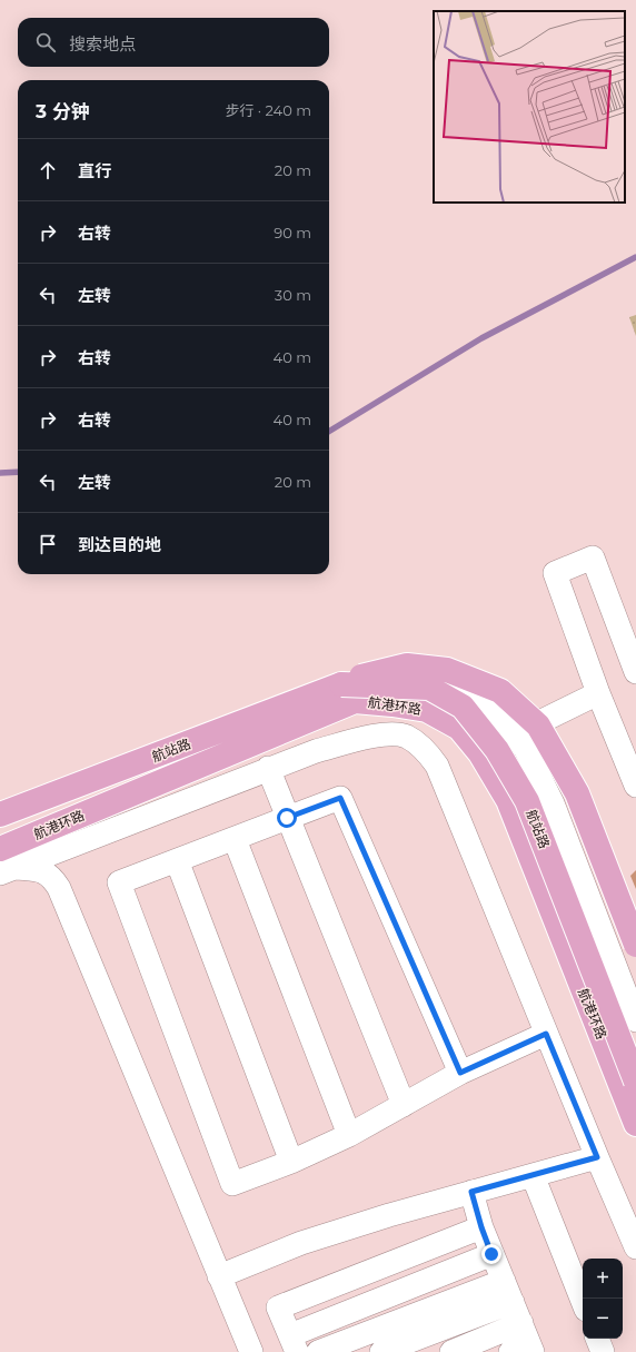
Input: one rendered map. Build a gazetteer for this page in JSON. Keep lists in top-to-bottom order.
{
  "streets": {
    "main road": ["航港环路", "航站路"]
  },
  "crossings": [
    ["航港环路", "航站路"]
  ],
  "page": {
    "search": "搜索地点",
    "heading": ["3 分钟", "步行 · 240 m"],
    "list": [
      ["直行", "20 m"],
      ["右转", "90 m"],
      ["左转", "30 m"],
      ["右转", "40 m"],
      ["右转", "40 m"],
      ["左转", "20 m"],
      "到达目的地"
    ],
    "map_buttons": ["+", "−"]
  }
}
